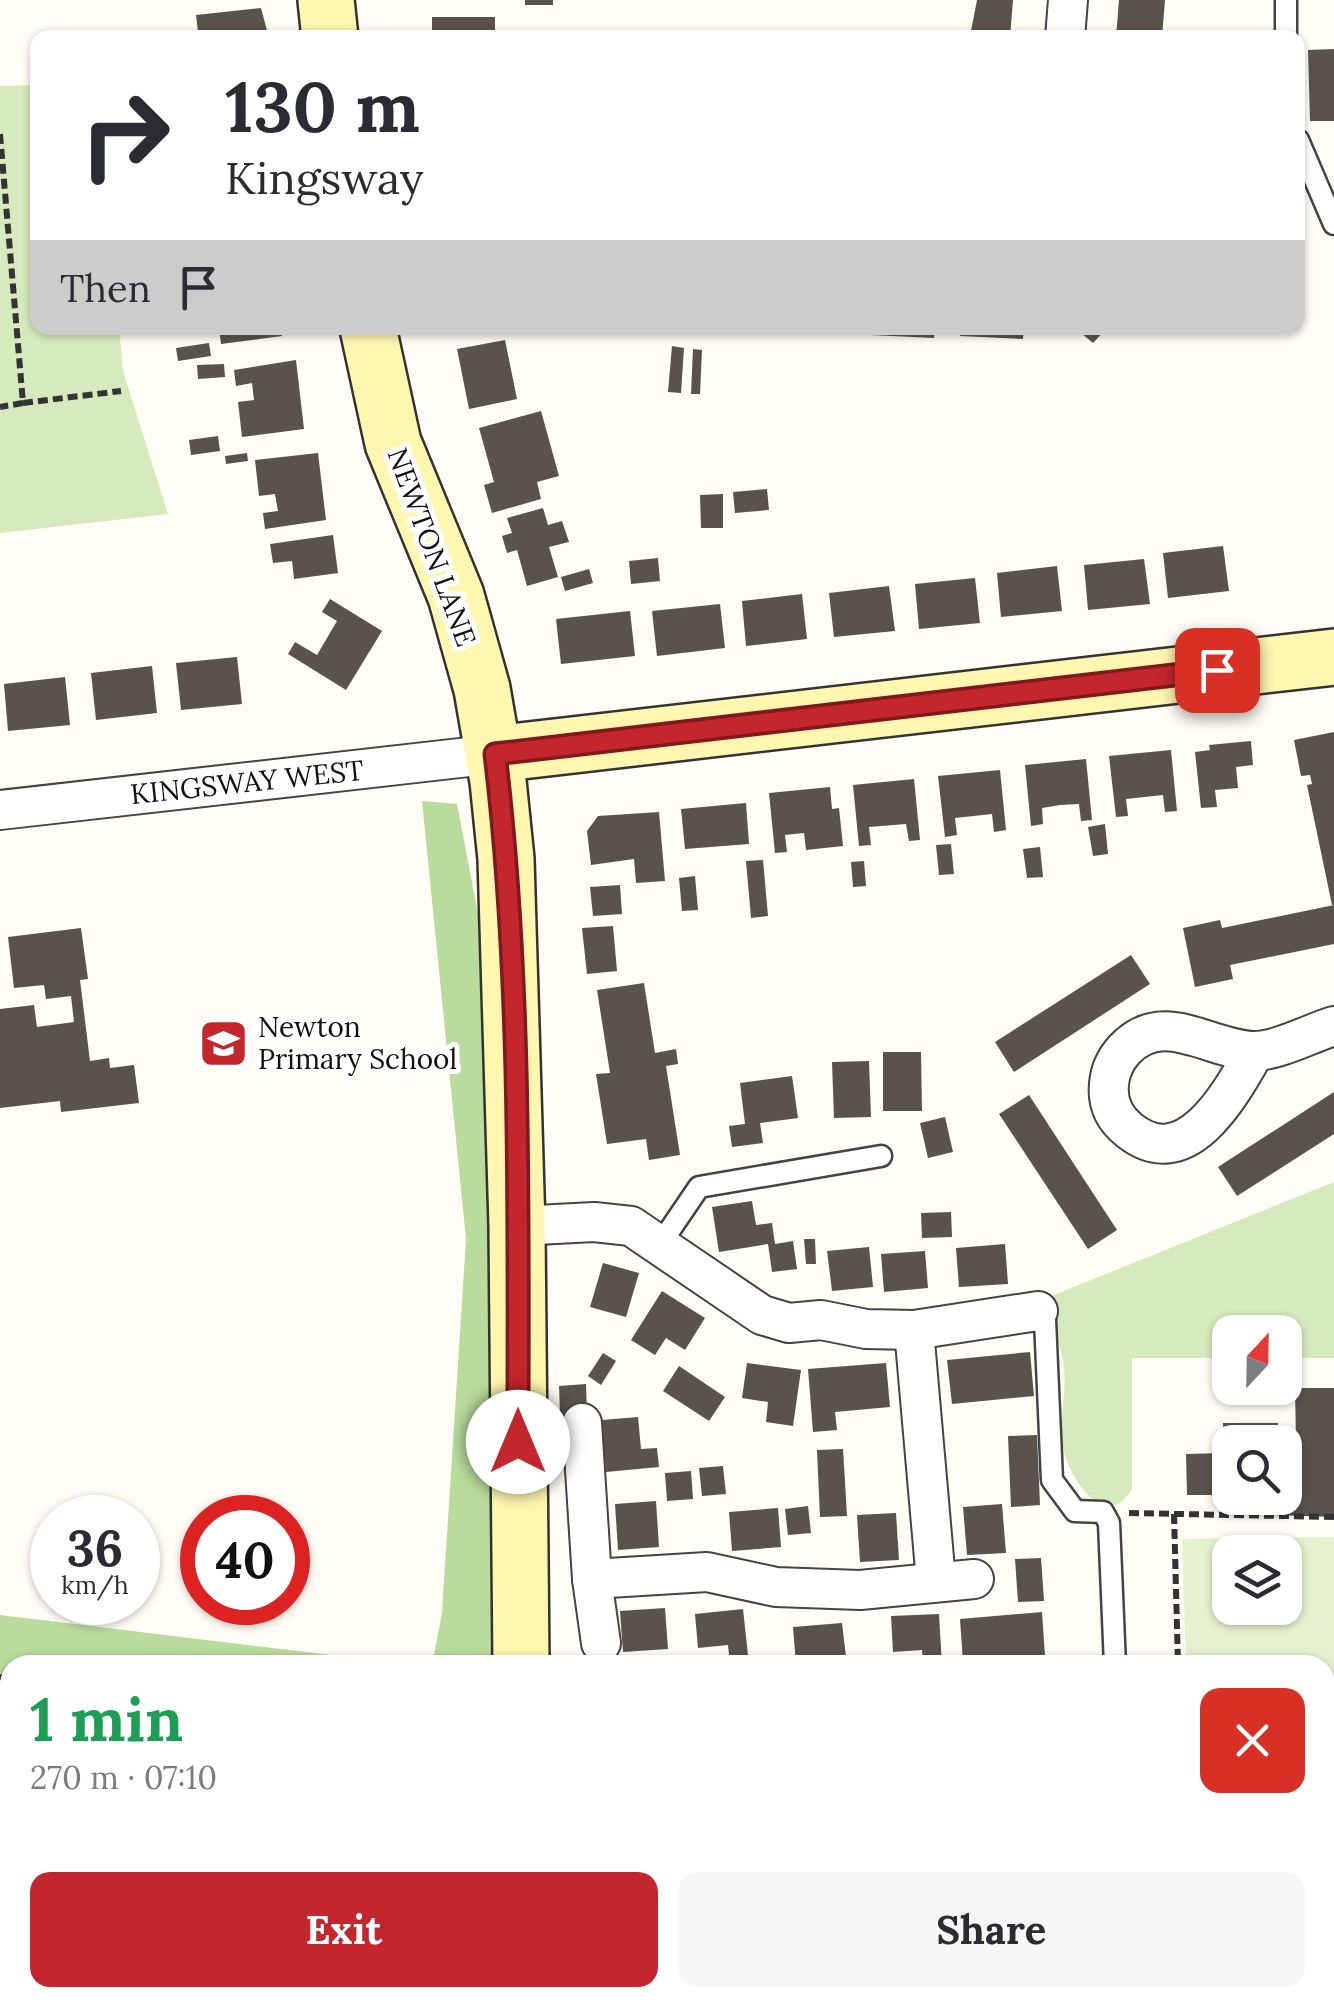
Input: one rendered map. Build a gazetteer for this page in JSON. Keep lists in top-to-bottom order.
{
  "streets": {
    "street": ["NEWTON LANE", "KINGSWAY WEST"]
  },
  "crossings": [
    ["NEWTON LANE", "KINGSWAY WEST"]
  ],
  "places": {
    "school or university": ["Newton Primary School"]
  },
  "north": "top",
  "page": {
    "turn": ["130 m", "Kingsway"],
    "then": "Then",
    "speed": "36 km/h",
    "limit": "40",
    "heading": ["1 min", "270 m · 07:10"],
    "buttons": ["Exit", "Share"]
  }
}
